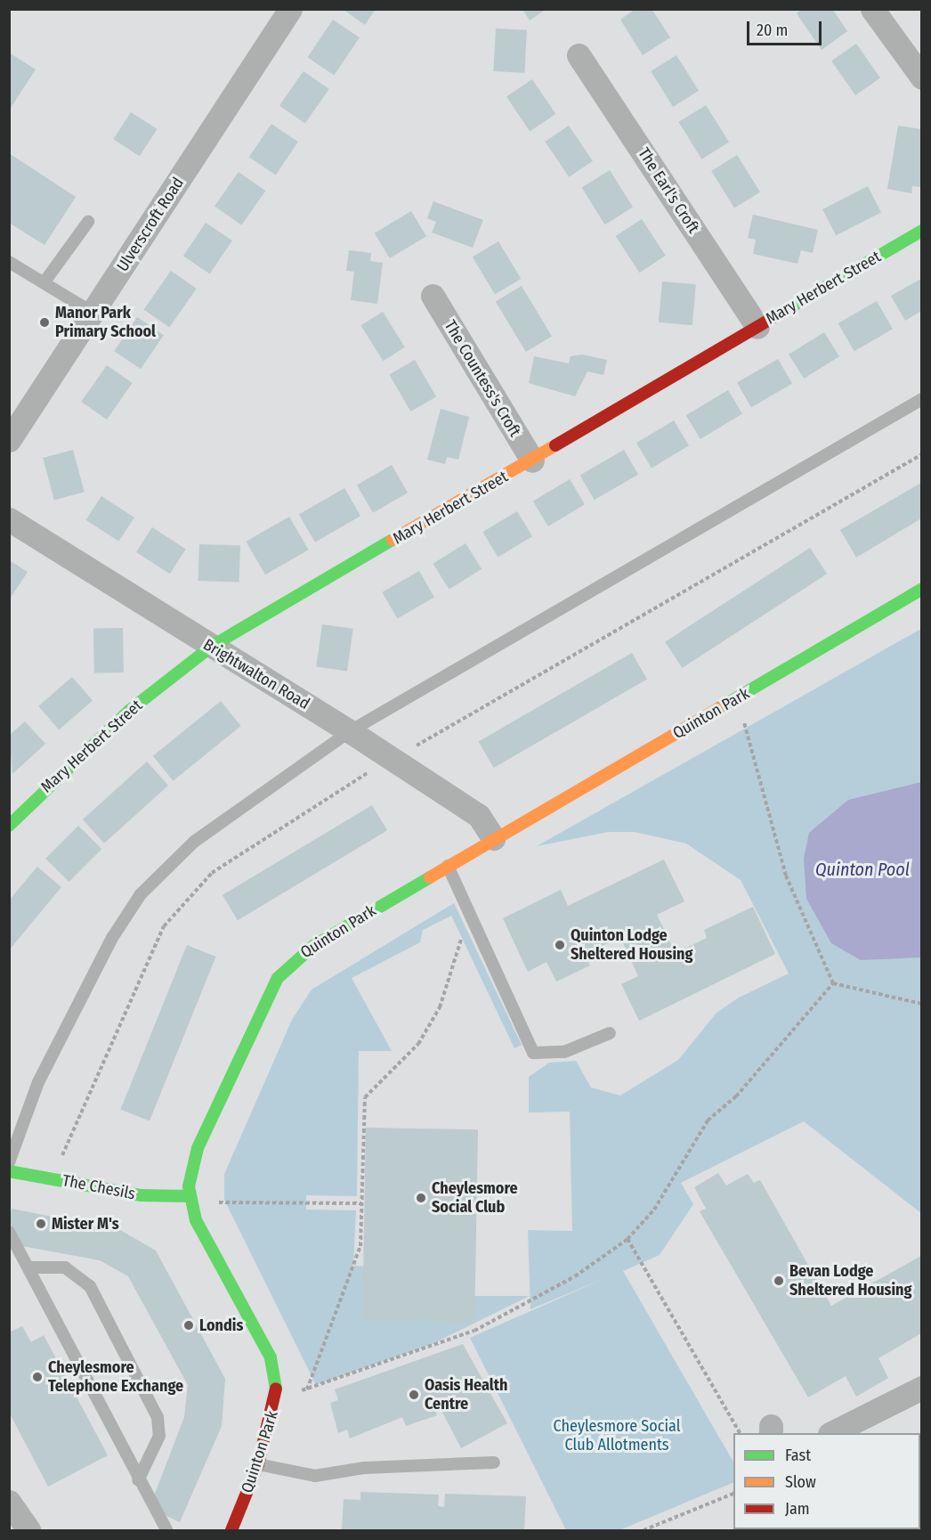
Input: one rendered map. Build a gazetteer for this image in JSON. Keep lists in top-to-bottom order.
{
  "streets": {
    "street": [
      "The Earl's Croft",
      "Ulverscroft Road",
      "Mary Herbert Street",
      "The Countess's Croft",
      "Brightwalton Road",
      "Quinton Park",
      "The Chesils"
    ]
  },
  "crossings": [
    ["The Earl's Croft", "Mary Herbert Street"],
    ["Mary Herbert Street", "The Countess's Croft"],
    ["Mary Herbert Street", "Brightwalton Road"],
    ["Brightwalton Road", "Quinton Park"],
    ["Quinton Park", "The Chesils"]
  ],
  "water": ["Quinton Pool"],
  "parks": ["Cheylesmore Social Club Allotments"],
  "places": [
    "Manor Park Primary School",
    "Quinton Lodge Sheltered Housing",
    "Cheylesmore Social Club",
    "Mister M's",
    "Bevan Lodge Sheltered Housing",
    "Londis",
    "Cheylesmore Telephone Exchange",
    "Oasis Health Centre"
  ],
  "legend": ["Fast", "Slow", "Jam"],
  "scale_bar": "20 m"
}
